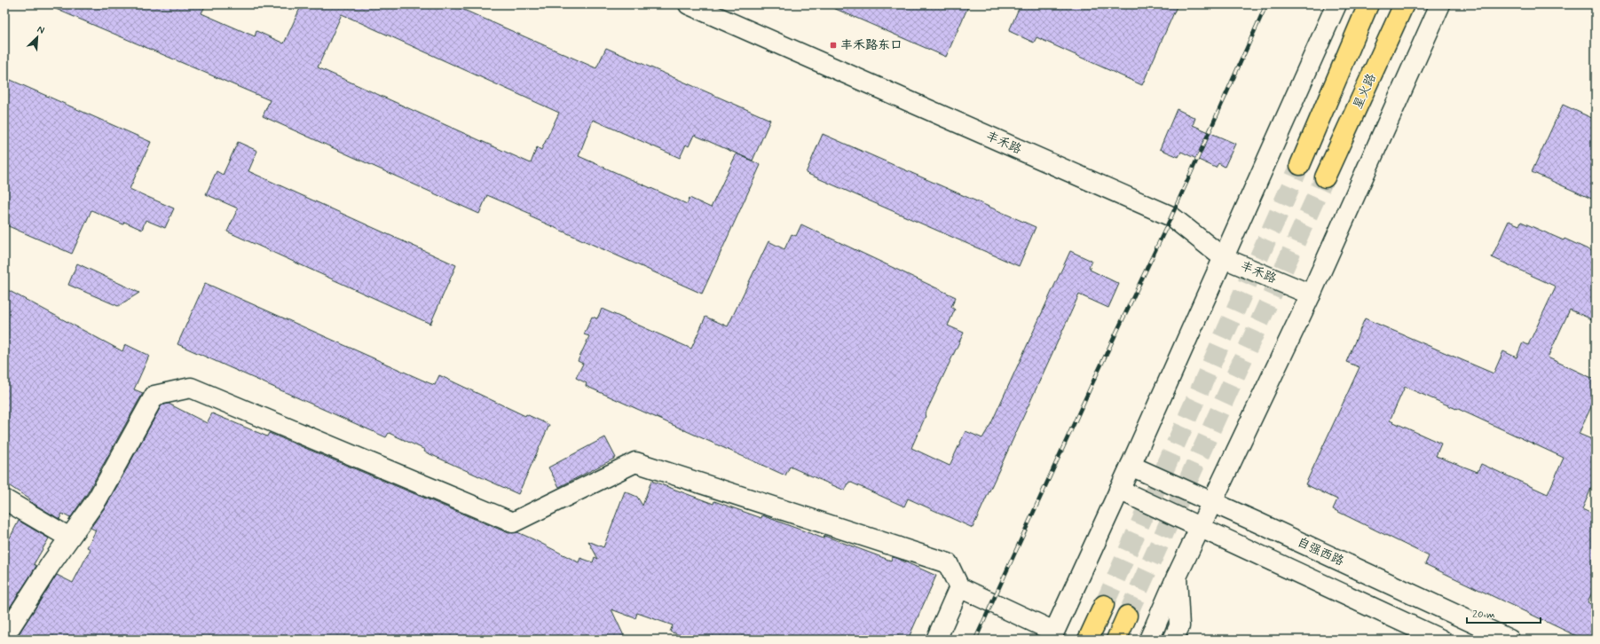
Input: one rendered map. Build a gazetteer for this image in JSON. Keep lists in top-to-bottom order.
{
  "streets": {
    "main road": ["星火路"],
    "street": ["丰禾路", "自强西路"]
  },
  "places": {
    "transit": ["丰禾路东口"]
  },
  "scale_bar": "20 m",
  "north": "top right"
}
